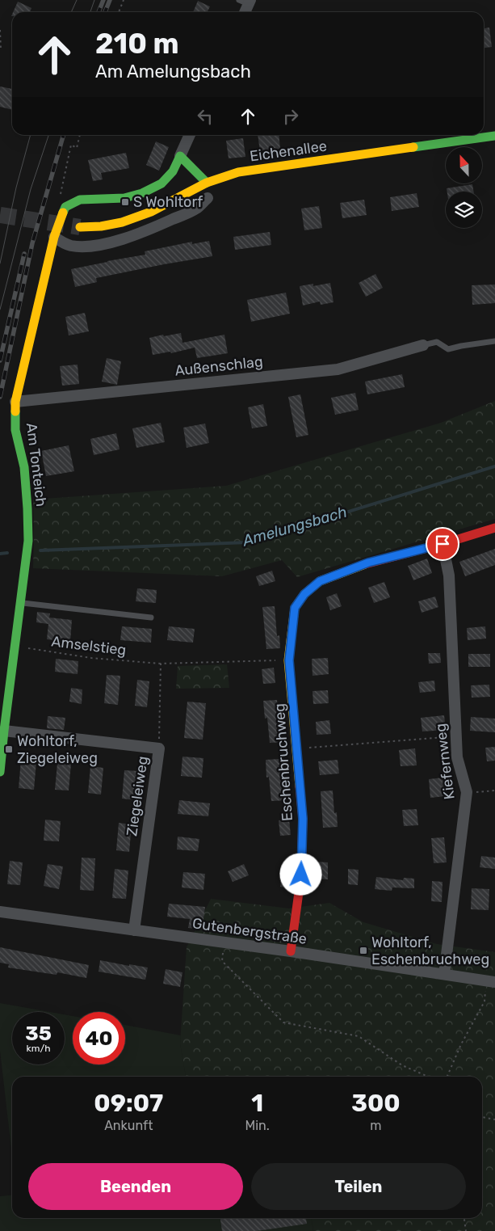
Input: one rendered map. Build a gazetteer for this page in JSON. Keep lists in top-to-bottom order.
{
  "streets": {
    "street": [
      "Eichenallee",
      "Außenschlag",
      "Am Tonteich",
      "Kiefernweg",
      "Eschenbruchweg",
      "Ziegeleiweg",
      "Gutenbergstraße"
    ],
    "path": ["Amselstieg"]
  },
  "crossings": [
    ["Außenschlag", "Am Tonteich"],
    ["Am Tonteich", "Amselstieg"],
    ["Am Tonteich", "Ziegeleiweg"],
    ["Amselstieg", "Eschenbruchweg"],
    ["Kiefernweg", "Eschenbruchweg"],
    ["Kiefernweg", "Gutenbergstraße"],
    ["Eschenbruchweg", "Gutenbergstraße"],
    ["Ziegeleiweg", "Gutenbergstraße"]
  ],
  "water": ["Amelungsbach"],
  "places": {
    "transit": ["S Wohltorf", "Wohltorf, Ziegeleiweg", "Wohltorf, Eschenbruchweg"]
  },
  "north": "top",
  "page": {
    "turn": ["210 m", "Am Amelungsbach"],
    "speed": "35 km/h",
    "limit": "40",
    "eta": [
      "09:07",
      "Ankunft",
      "1",
      "Min.",
      "300",
      "m"
    ],
    "buttons": ["Beenden", "Teilen"]
  }
}
